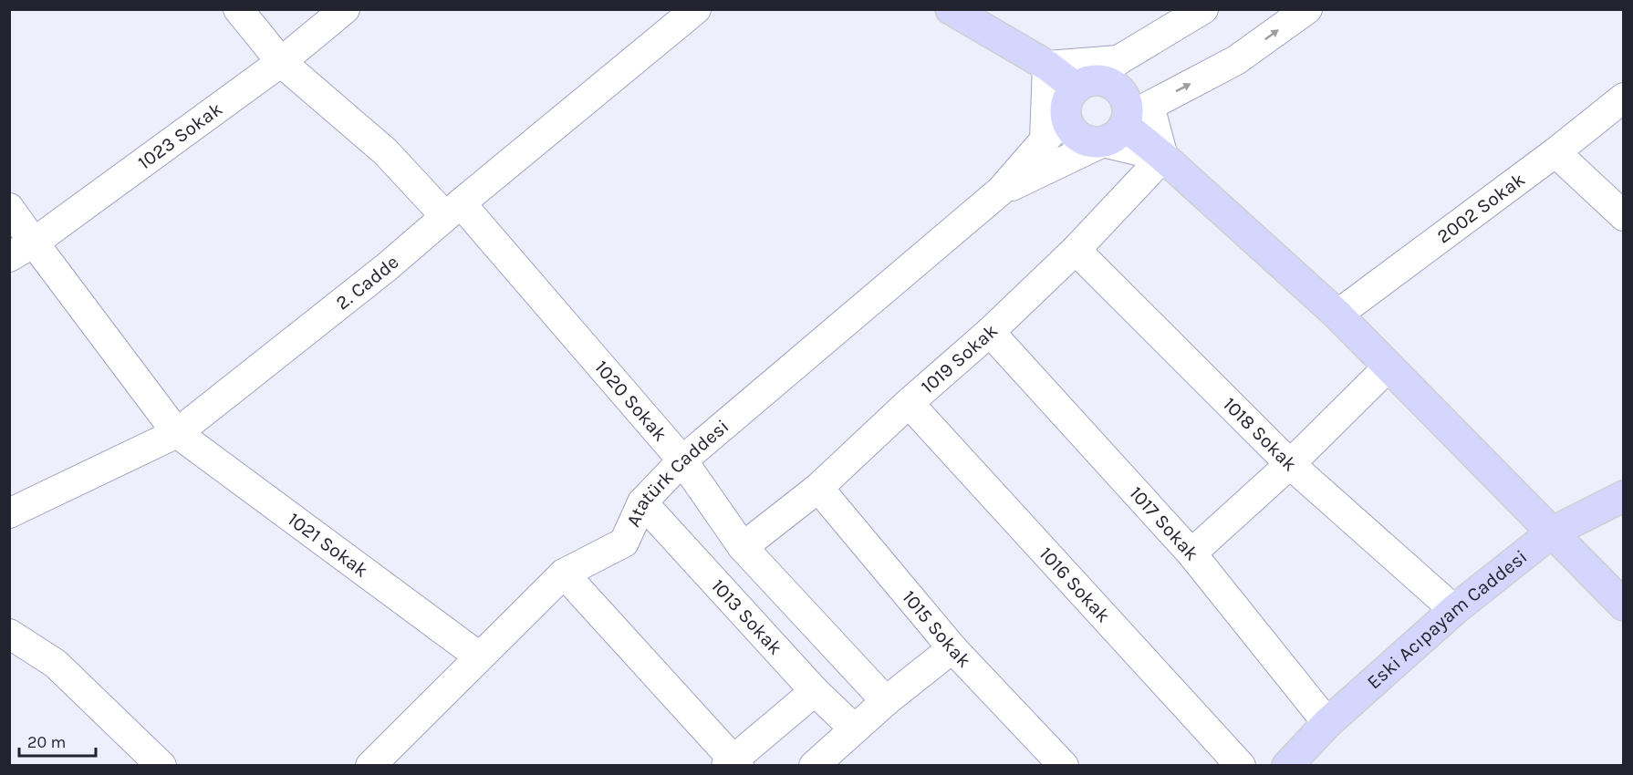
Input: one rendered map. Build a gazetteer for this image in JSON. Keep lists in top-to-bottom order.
{
  "streets": {
    "main road": ["Eski Acıpayam Caddesi"],
    "street": [
      "1023 Sokak",
      "2002 Sokak",
      "2. Cadde",
      "1019 Sokak",
      "1020 Sokak",
      "1018 Sokak",
      "Atatürk Caddesi",
      "1017 Sokak",
      "1021 Sokak",
      "1016 Sokak",
      "1013 Sokak",
      "1015 Sokak"
    ]
  },
  "crossings": [
    ["1023 Sokak", "1020 Sokak"],
    ["1023 Sokak", "1021 Sokak"],
    ["2. Cadde", "1020 Sokak"],
    ["2. Cadde", "1021 Sokak"],
    ["1019 Sokak", "1020 Sokak"],
    ["1019 Sokak", "1018 Sokak"],
    ["1019 Sokak", "1017 Sokak"],
    ["1019 Sokak", "1016 Sokak"],
    ["1019 Sokak", "1015 Sokak"],
    ["1020 Sokak", "Atatürk Caddesi"],
    ["1018 Sokak", "Eski Acıpayam Caddesi"],
    ["Atatürk Caddesi", "1021 Sokak"],
    ["Atatürk Caddesi", "1013 Sokak"],
    ["1017 Sokak", "Eski Acıpayam Caddesi"]
  ],
  "scale_bar": "20 m"
}
